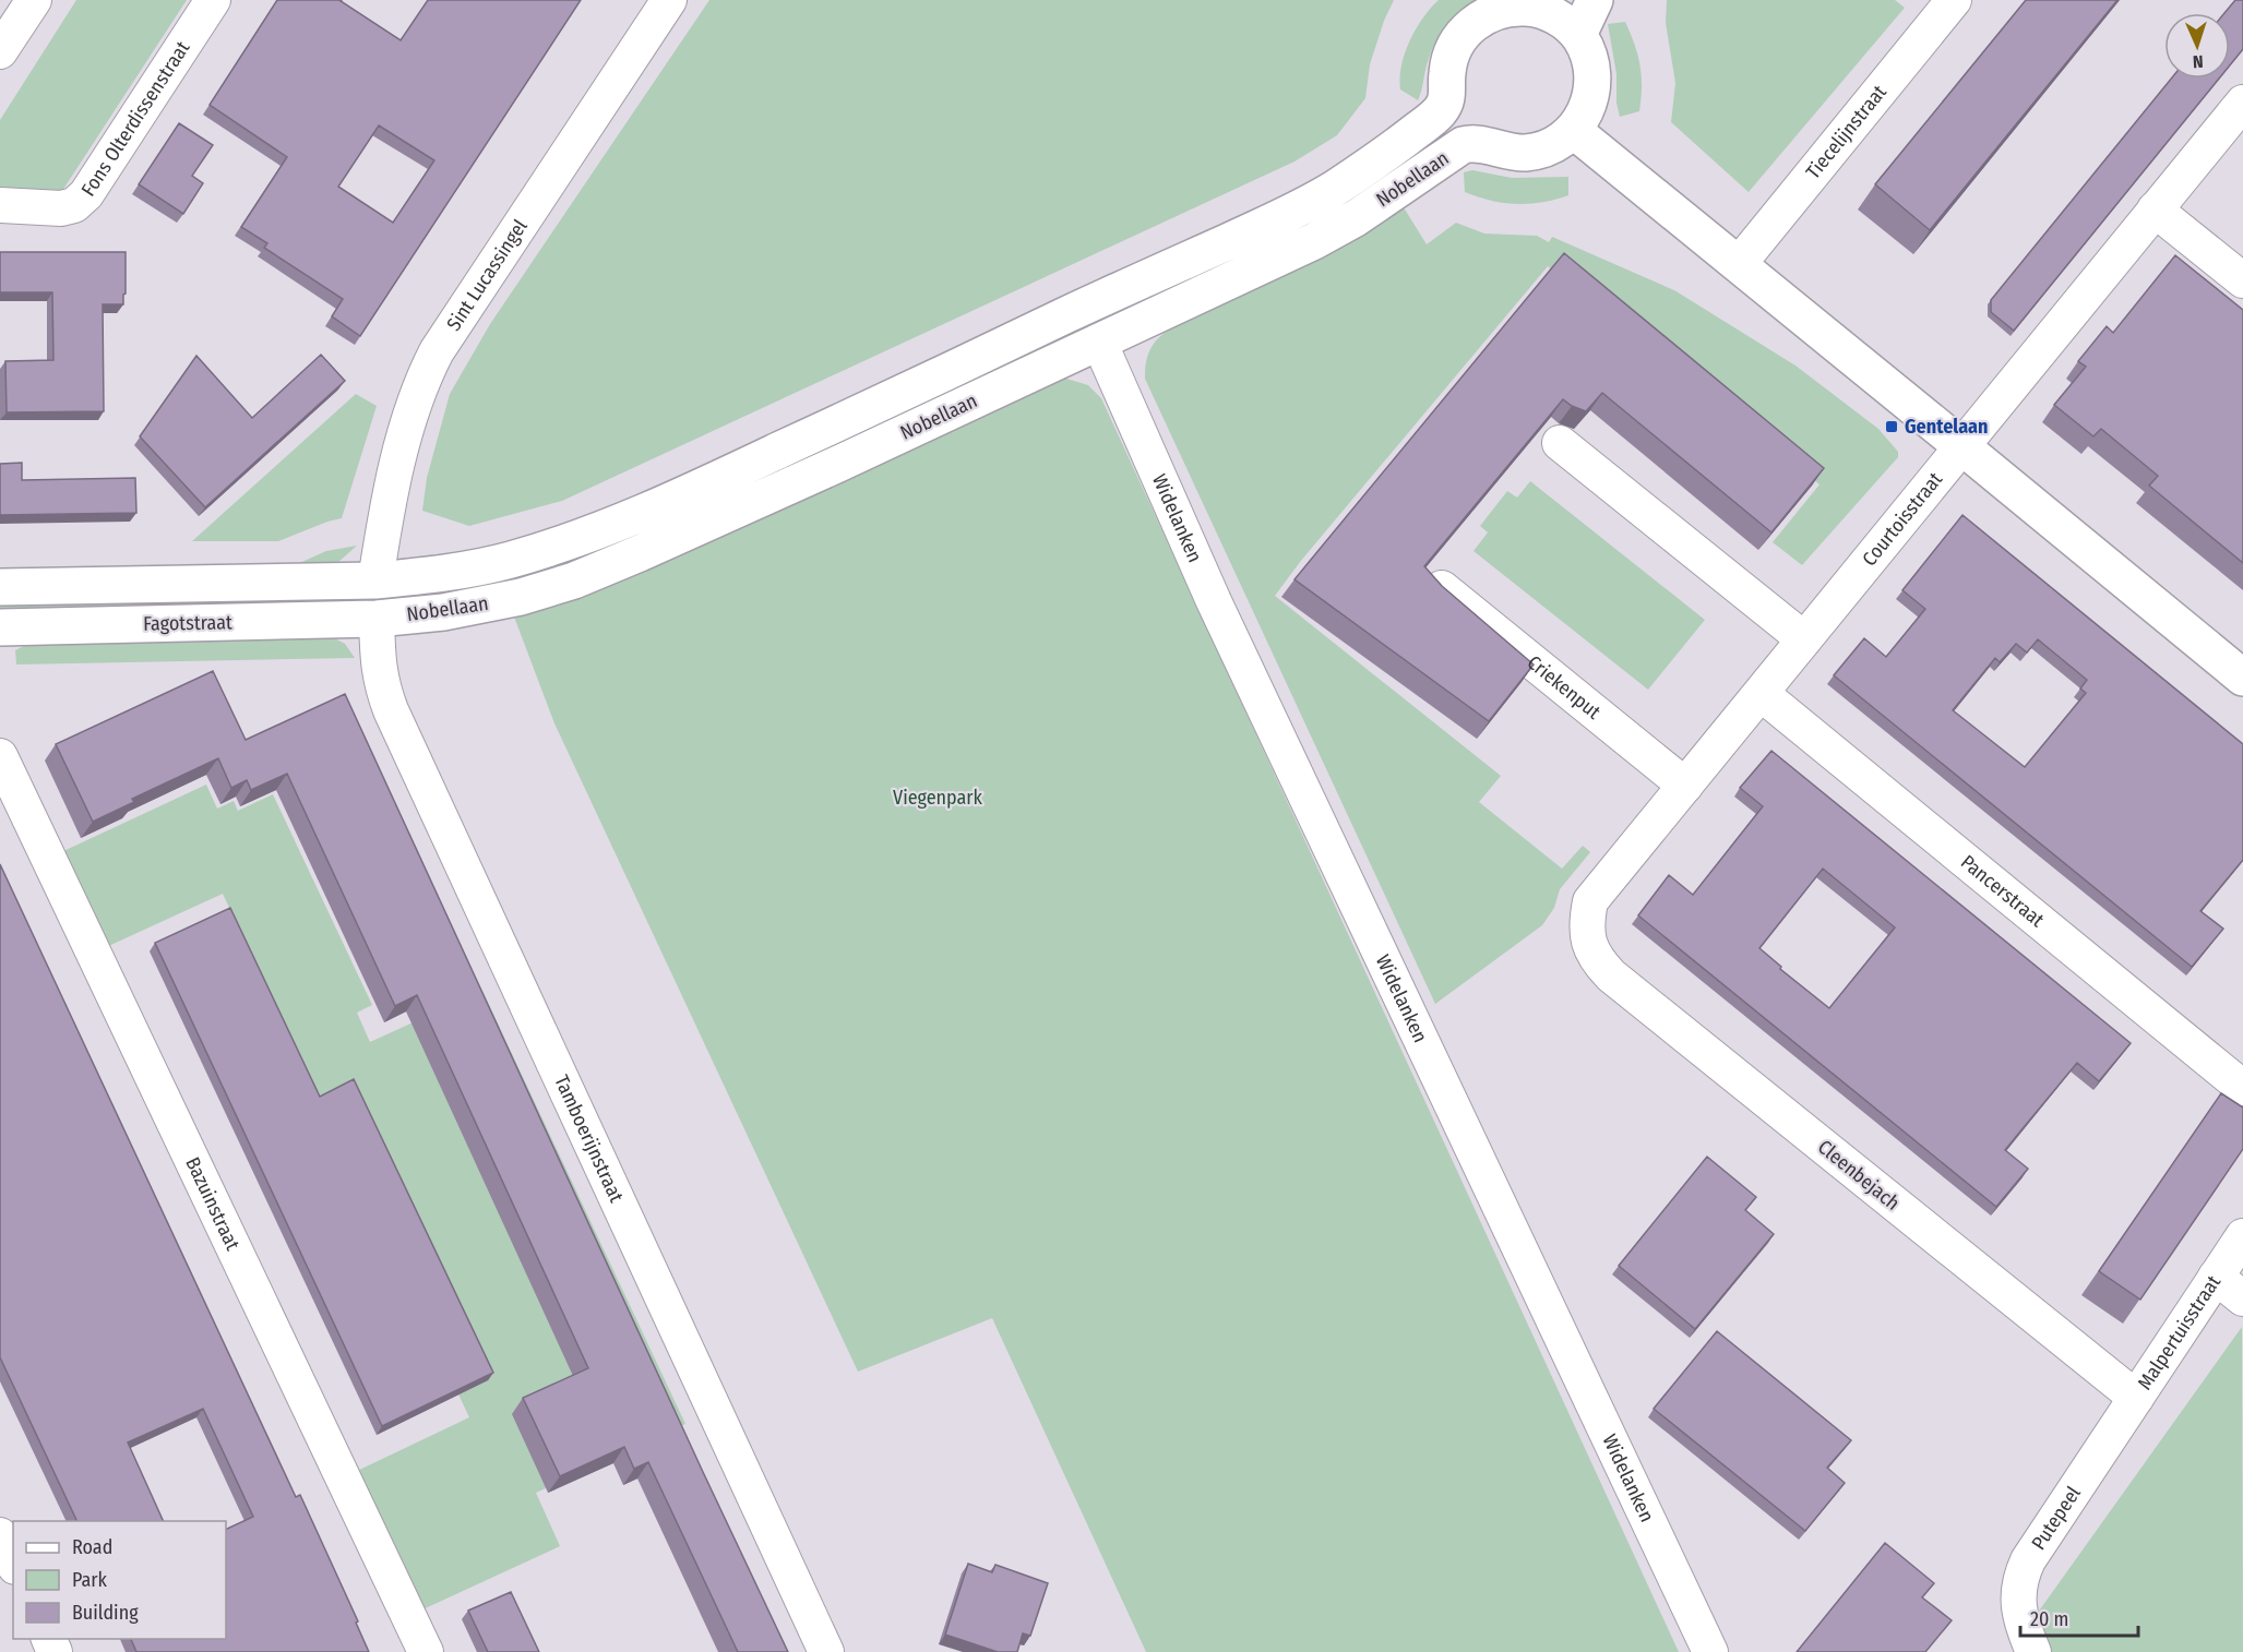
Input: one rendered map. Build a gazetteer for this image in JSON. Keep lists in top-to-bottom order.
{
  "streets": {
    "main road": ["Nobellaan", "Fagotstraat"],
    "street": [
      "Fons Olterdissenstraat",
      "Tiecelijnstraat",
      "Sint Lucassingel",
      "Widelanken",
      "Courtoisstraat",
      "Criekenput",
      "Pancerstraat",
      "Tamboerijnstraat",
      "Cleenbejach",
      "Bazuinstraat",
      "Malpertuisstraat",
      "Putepeel"
    ]
  },
  "crossings": [
    ["Nobellaan", "Sint Lucassingel"],
    ["Nobellaan", "Widelanken"],
    ["Nobellaan", "Fagotstraat"],
    ["Nobellaan", "Tamboerijnstraat"],
    ["Sint Lucassingel", "Fagotstraat"],
    ["Courtoisstraat", "Criekenput"],
    ["Courtoisstraat", "Pancerstraat"],
    ["Courtoisstraat", "Cleenbejach"],
    ["Fagotstraat", "Tamboerijnstraat"],
    ["Cleenbejach", "Malpertuisstraat"],
    ["Cleenbejach", "Putepeel"],
    ["Malpertuisstraat", "Putepeel"]
  ],
  "parks": ["Viegenpark"],
  "places": {
    "transit": ["Gentelaan"]
  },
  "legend": ["Road", "Park", "Building"],
  "scale_bar": "20 m",
  "north": "bottom"
}
